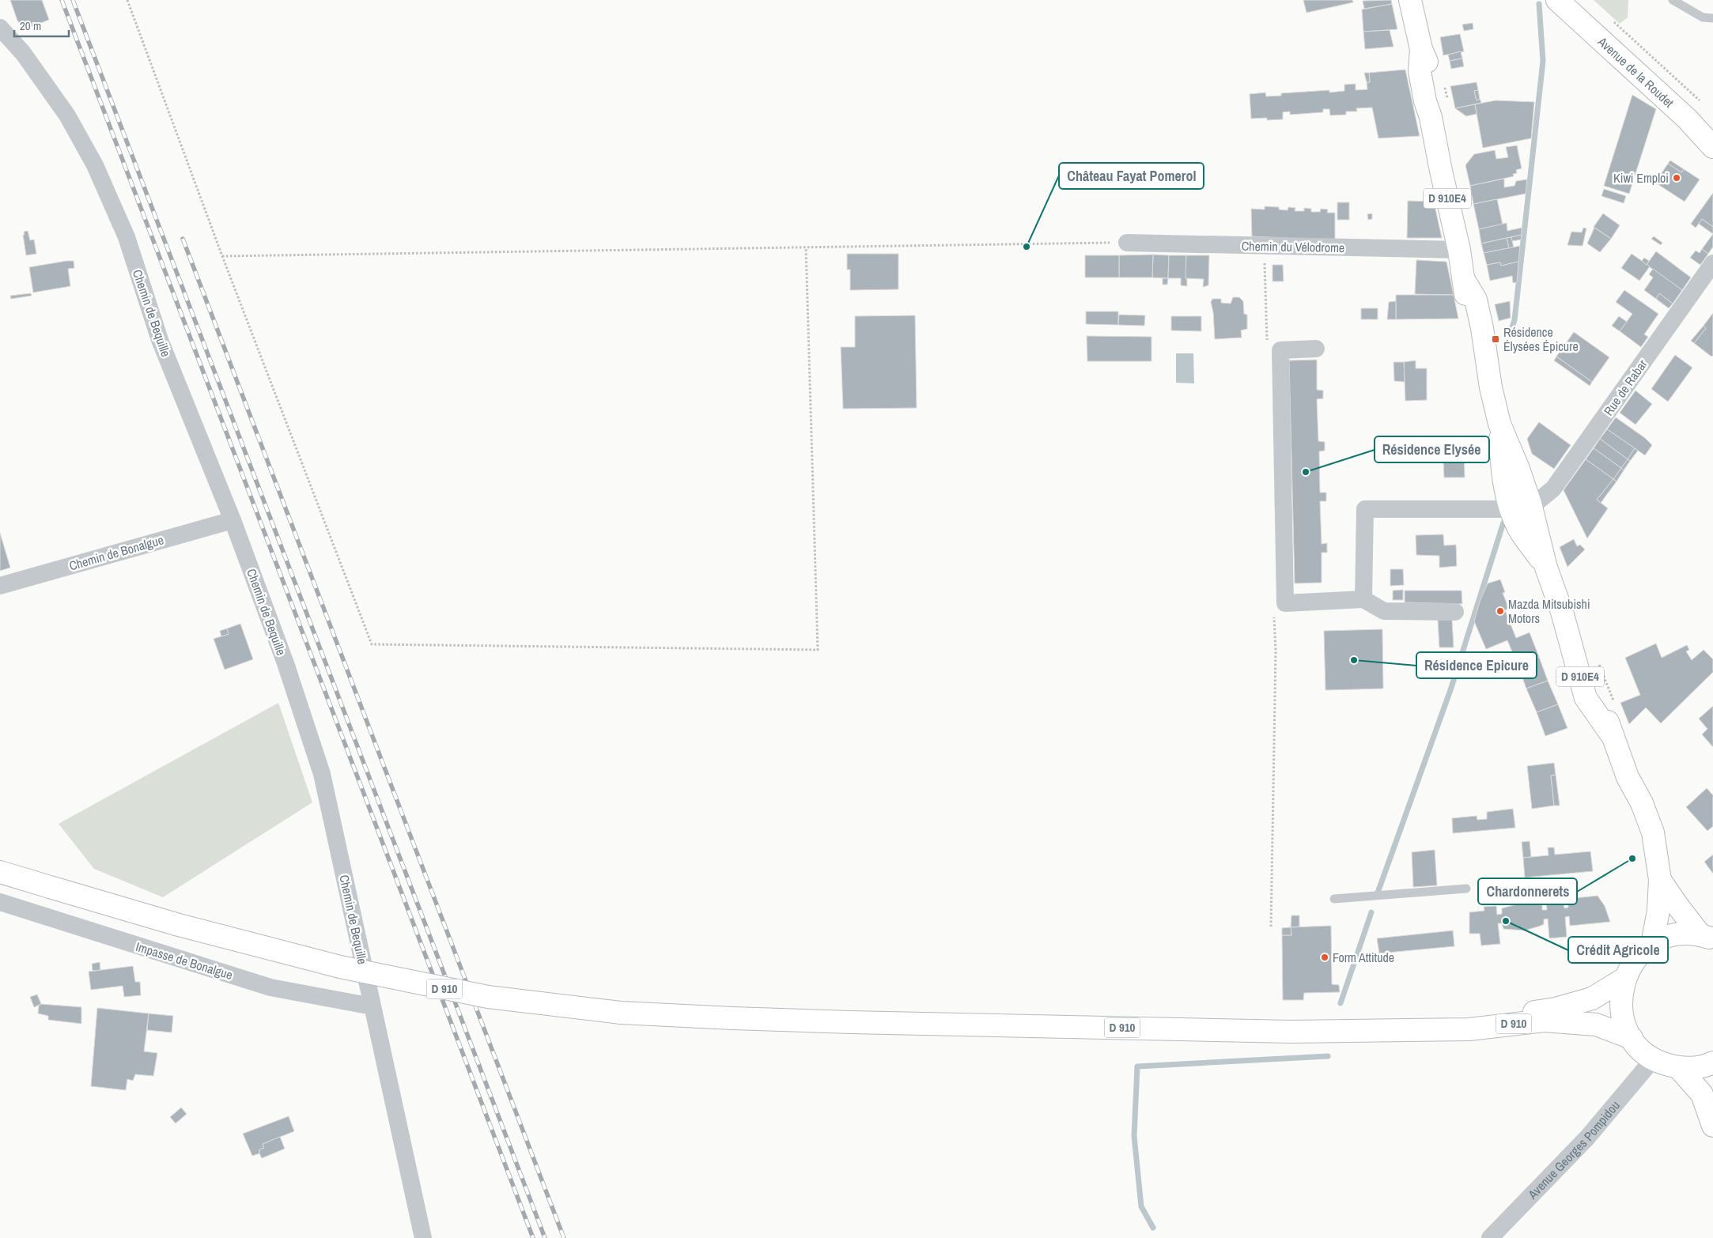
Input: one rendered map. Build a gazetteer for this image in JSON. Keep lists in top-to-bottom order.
{
  "streets": {
    "main road": ["Avenue de la Roudet", "D 910E4", "D 910"],
    "street": [
      "Chemin du Vélodrome",
      "Chemin de Bequille",
      "Rue de Rabar",
      "Chemin de Bonalgue",
      "Impasse de Bonalgue",
      "Avenue Georges Pompidou"
    ]
  },
  "crossings": [
    ["D 910E4", "Chemin du Vélodrome"],
    ["D 910E4", "Rue de Rabar"],
    ["Chemin de Bequille", "Chemin de Bonalgue"],
    ["Chemin de Bequille", "Impasse de Bonalgue"]
  ],
  "places": {
    "other": [
      "Kiwi Emploi",
      "Château Fayat Pomerol",
      "Résidence Elysée",
      "Mazda Mitsubishi Motors",
      "Résidence Epicure",
      "Chardonnerets",
      "Crédit Agricole",
      "Form Attitude"
    ],
    "transit": ["Résidence Élysées Épicure"]
  },
  "scale_bar": "20 m"
}
